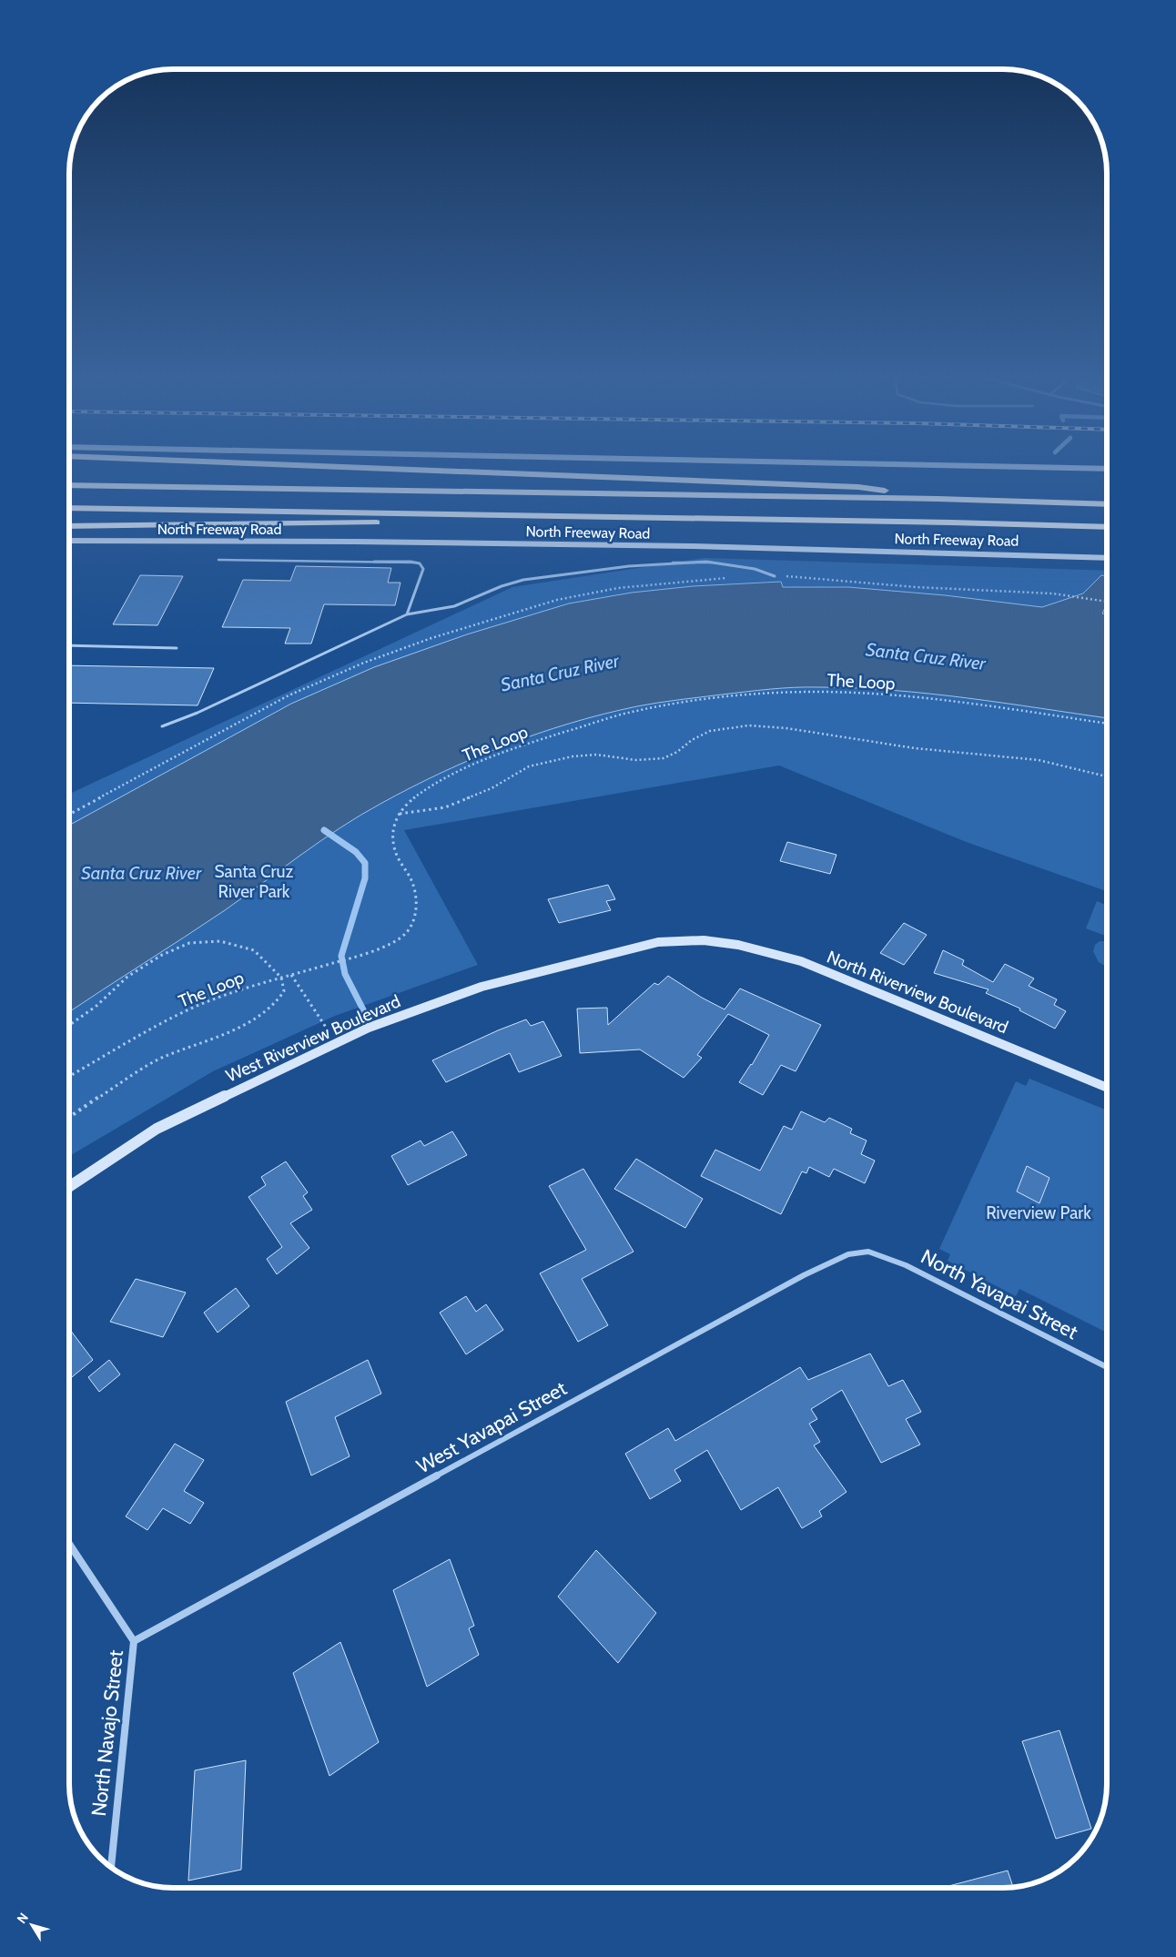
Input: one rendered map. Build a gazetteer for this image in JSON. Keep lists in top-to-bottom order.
{
  "streets": {
    "main road": ["North Freeway Road", "North Riverview Boulevard", "West Riverview Boulevard"],
    "street": ["North Yavapai Street", "West Yavapai Street", "North Navajo Street"],
    "path": ["The Loop"]
  },
  "crossings": [
    ["North Riverview Boulevard", "West Riverview Boulevard"],
    ["North Yavapai Street", "West Yavapai Street"],
    ["West Yavapai Street", "North Navajo Street"]
  ],
  "water": ["Santa Cruz River"],
  "parks": ["Santa Cruz River Park", "Riverview Park"],
  "north": "top left"
}
